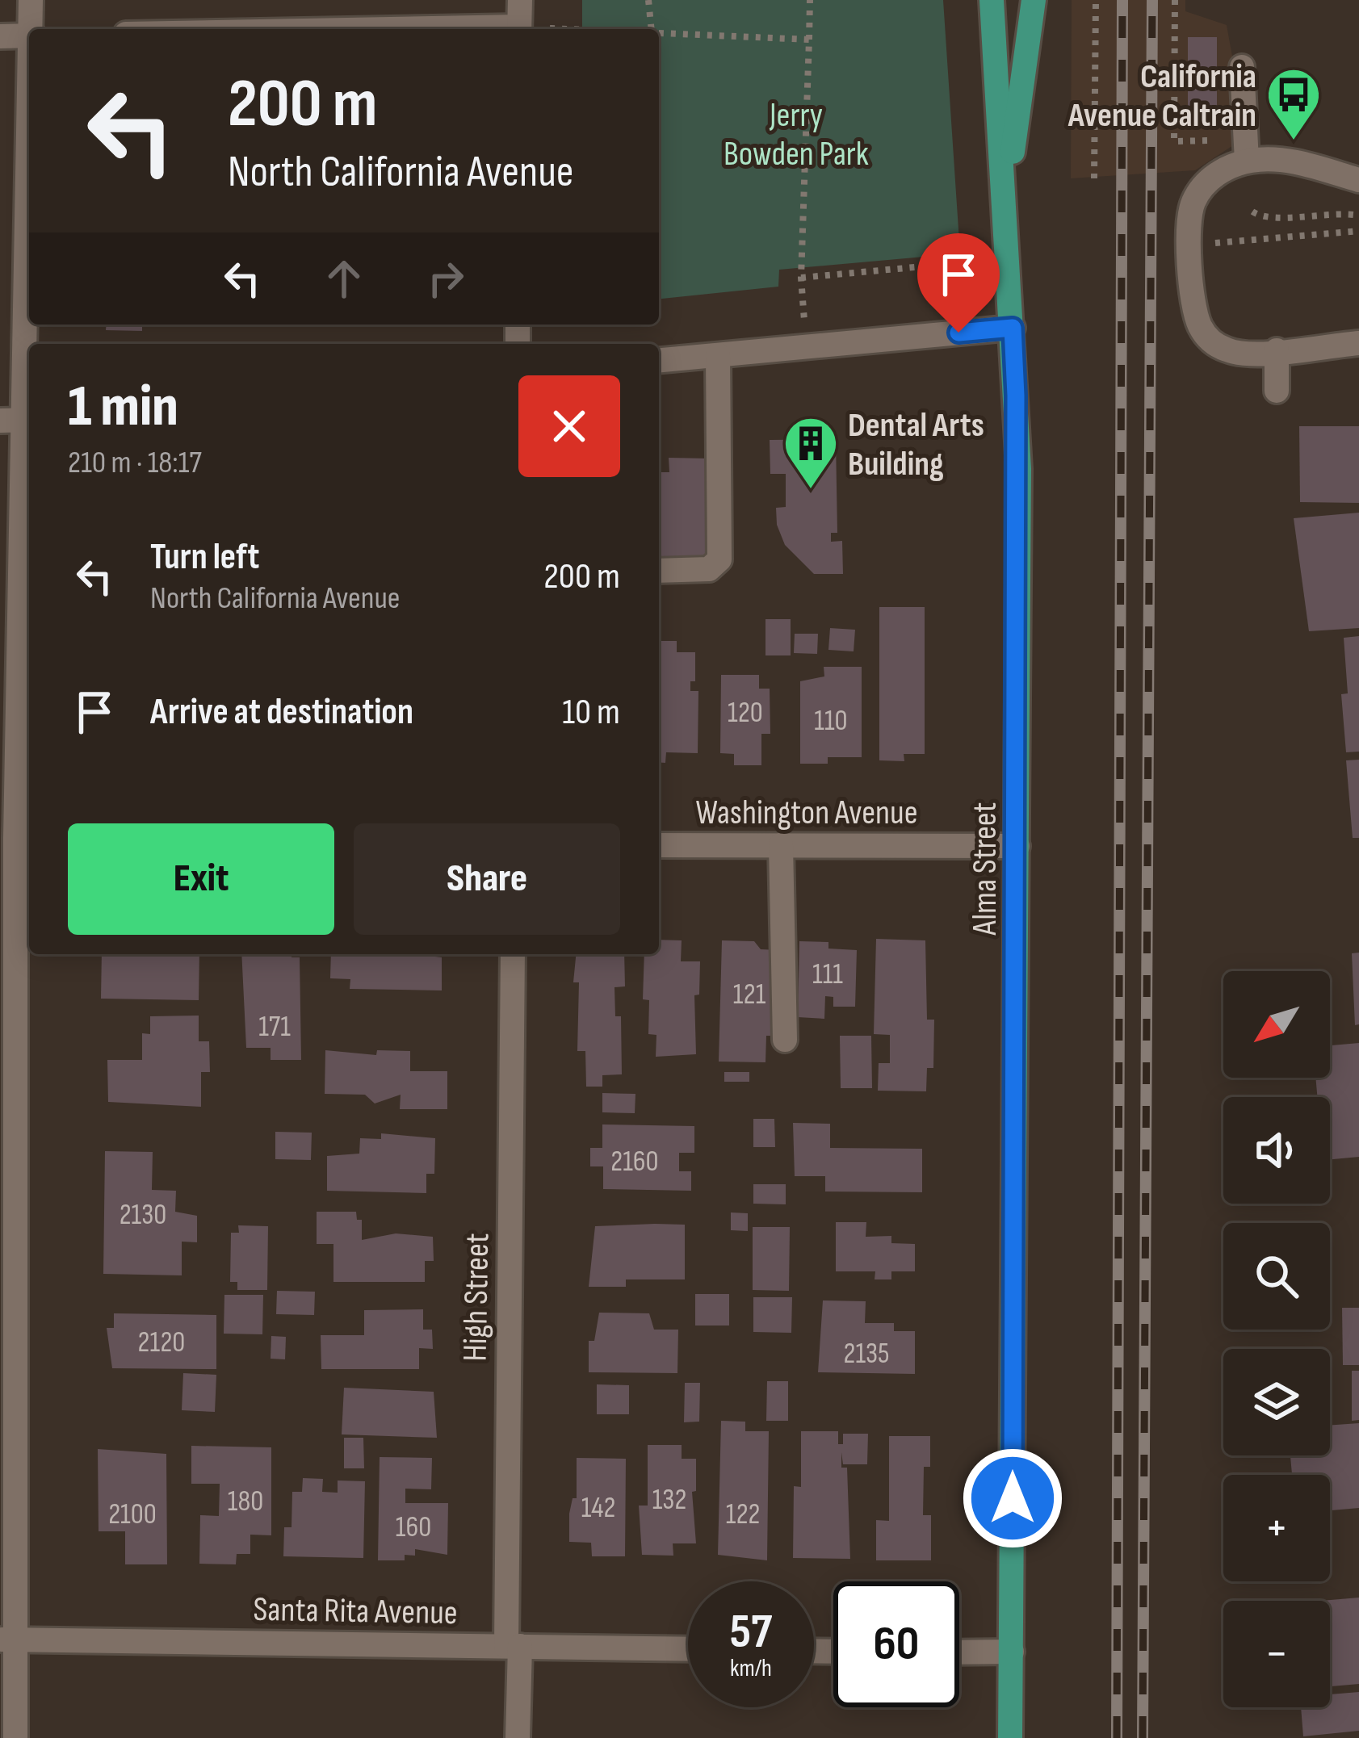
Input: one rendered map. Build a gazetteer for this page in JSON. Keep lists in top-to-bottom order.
{
  "streets": {
    "main road": ["Alma Street"],
    "street": ["Washington Avenue", "High Street", "Santa Rita Avenue"]
  },
  "crossings": [
    ["Washington Avenue", "Alma Street"],
    ["High Street", "Santa Rita Avenue"]
  ],
  "parks": ["Jerry Bowden Park"],
  "places": {
    "bus stop": ["California Avenue Caltrain"],
    "building": ["Dental Arts Building"]
  },
  "house_numbers": [
    "120",
    "110",
    "111",
    "121",
    "171",
    "2160",
    "2130",
    "2120",
    "2135",
    "132",
    "180",
    "142",
    "2100",
    "122",
    "160"
  ],
  "north": "bottom left",
  "page": {
    "turn": ["200 m", "North California Avenue"],
    "heading": ["1 min", "210 m · 18:17"],
    "list": [
      {
        "name": "Turn left",
        "note": "North California Avenue",
        "value": "200 m"
      },
      {
        "name": "Arrive at destination",
        "value": "10 m"
      }
    ],
    "buttons": ["Exit", "Share"],
    "map_buttons": ["+", "−"],
    "speed": "57 km/h",
    "limit": "60"
  }
}
